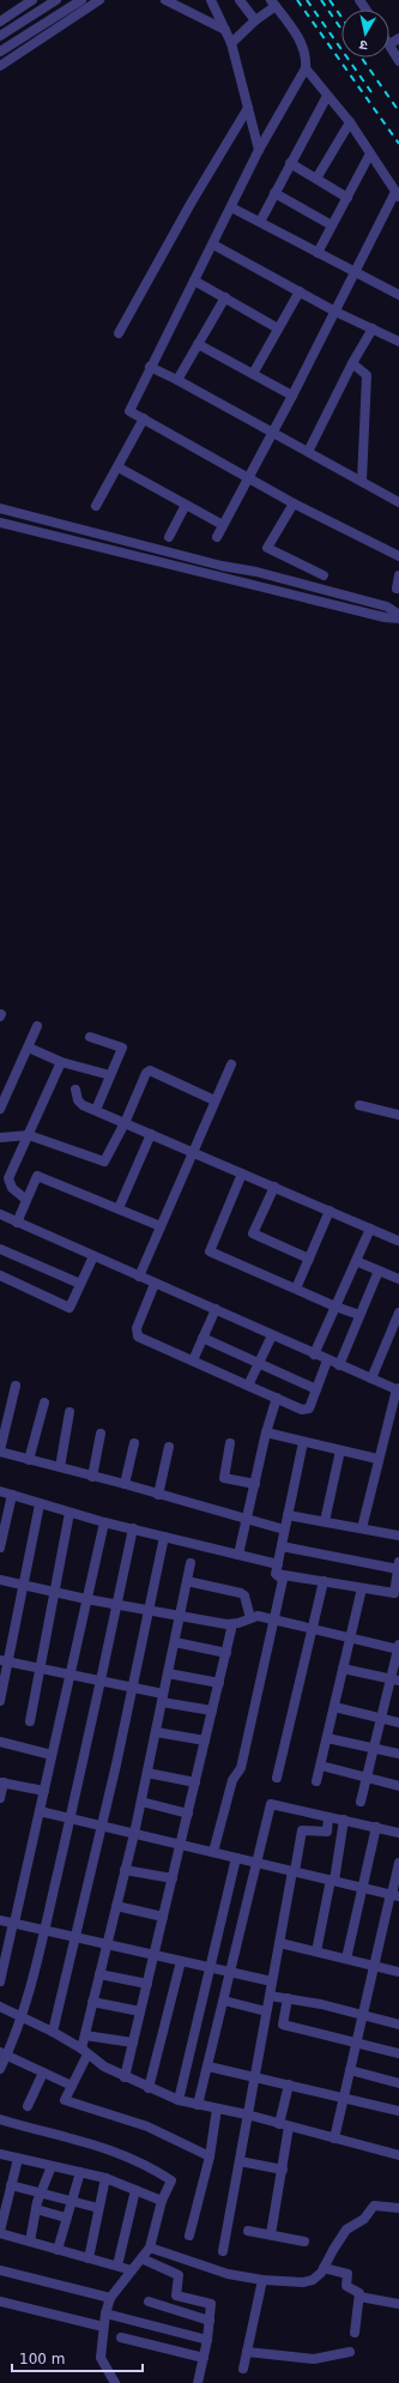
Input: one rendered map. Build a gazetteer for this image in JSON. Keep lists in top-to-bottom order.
{
  "scale_bar": "100 m",
  "north": "bottom"
}
